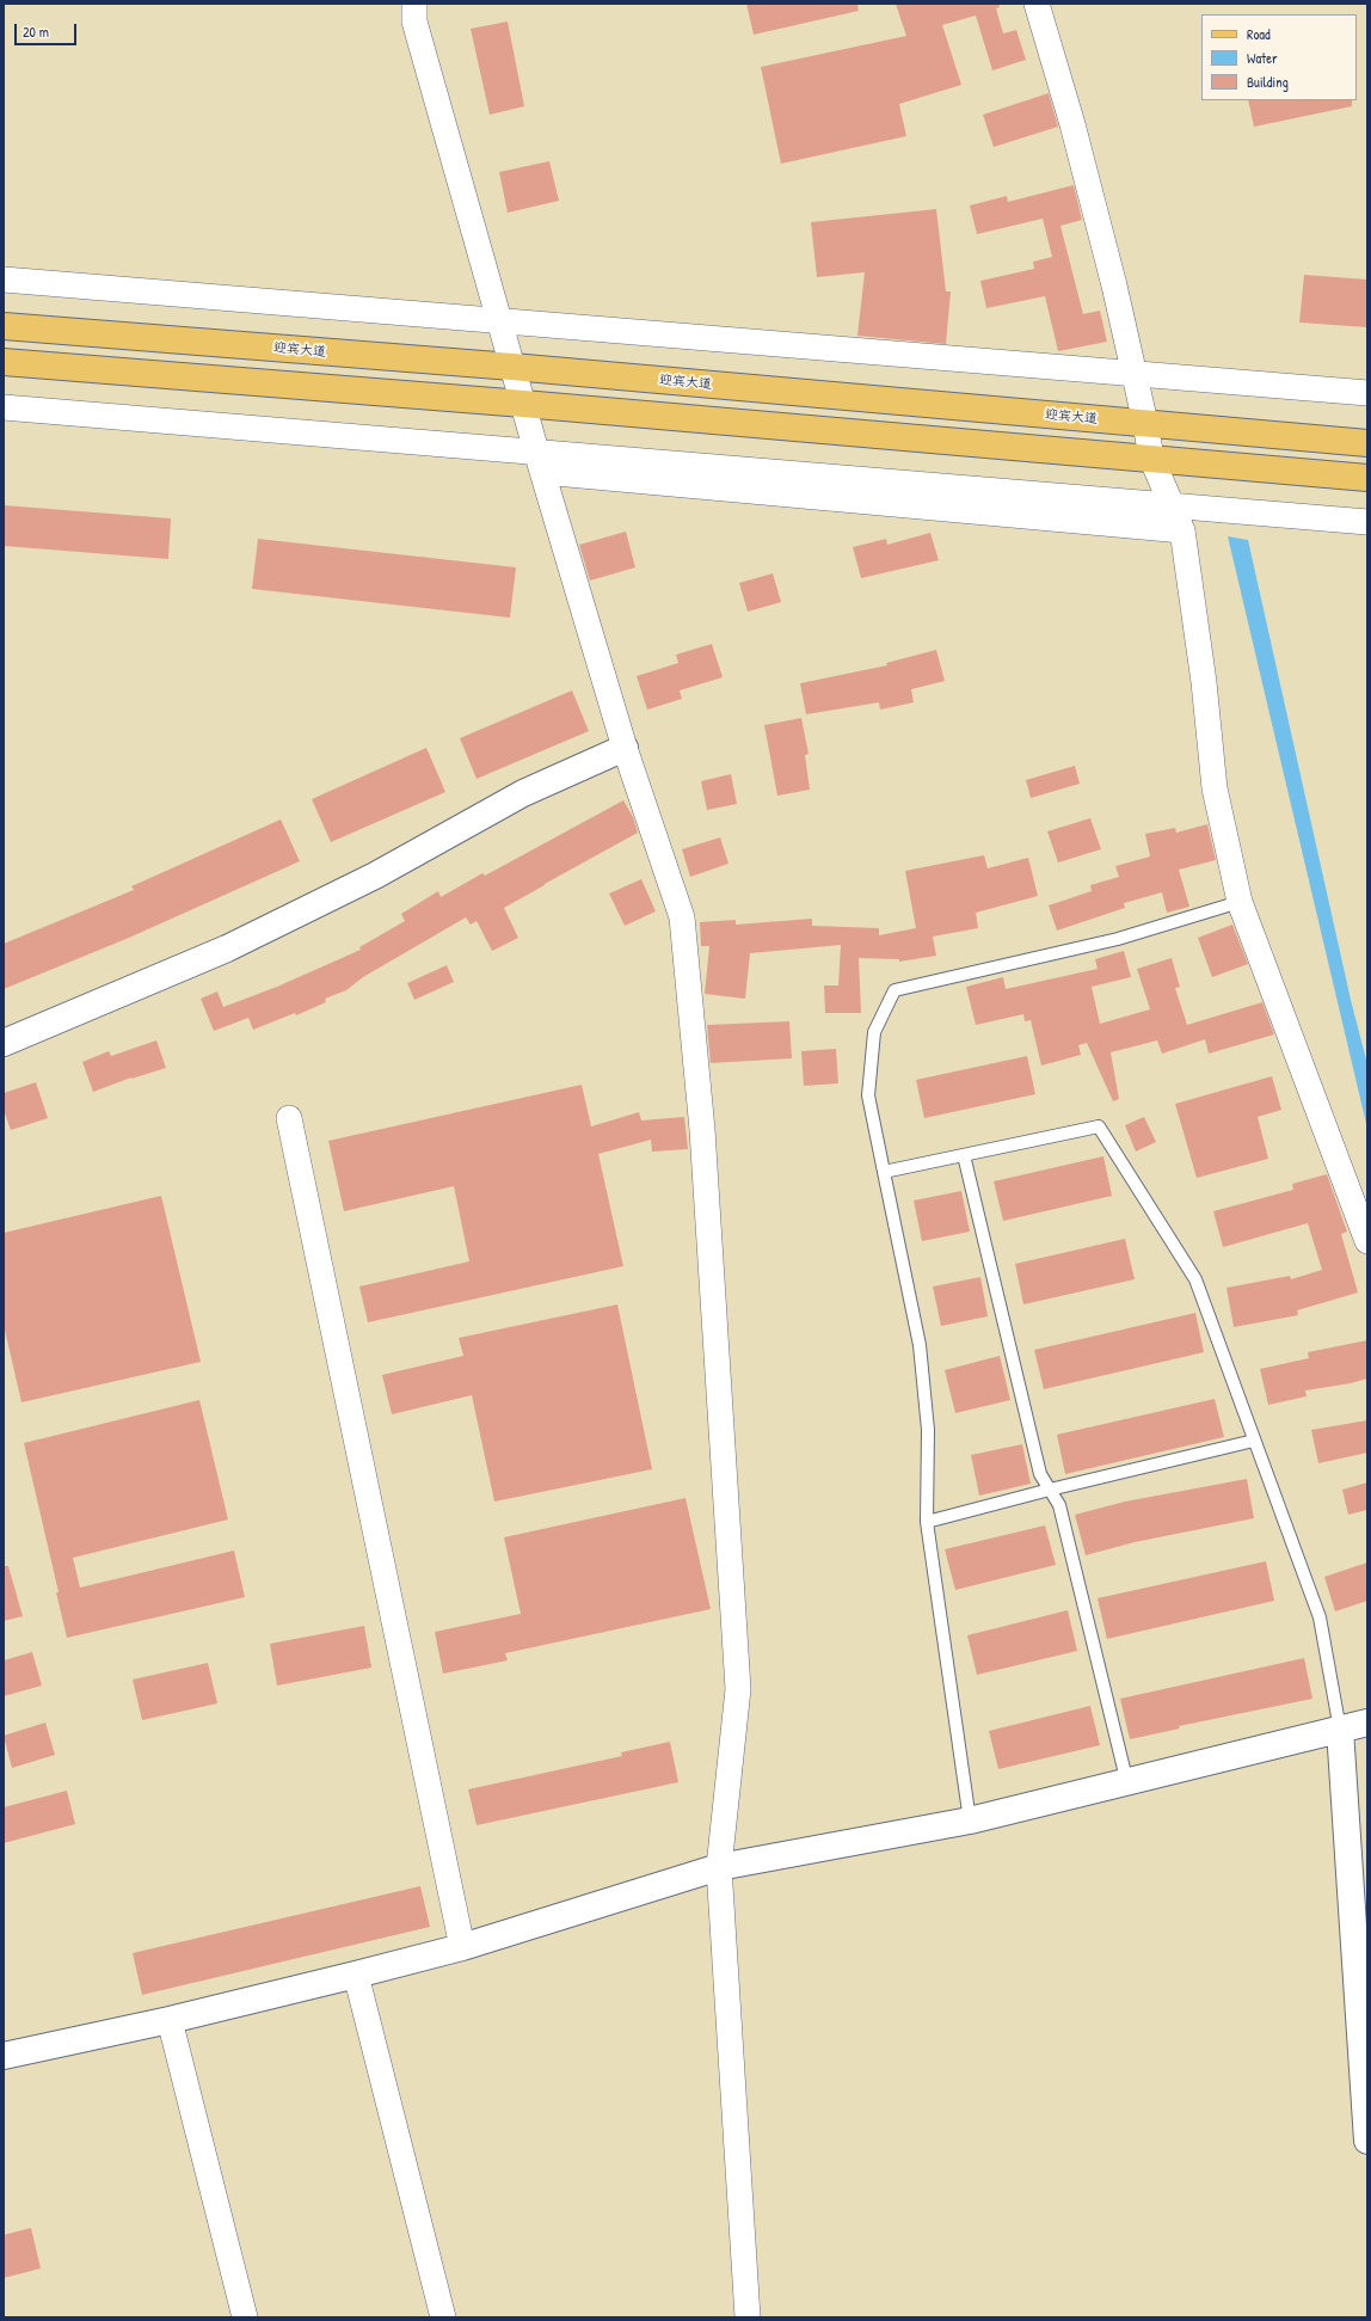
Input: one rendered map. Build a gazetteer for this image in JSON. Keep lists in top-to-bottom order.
{
  "streets": {
    "main road": ["迎宾大道"]
  },
  "legend": ["Road", "Water", "Building"],
  "scale_bar": "20 m"
}
